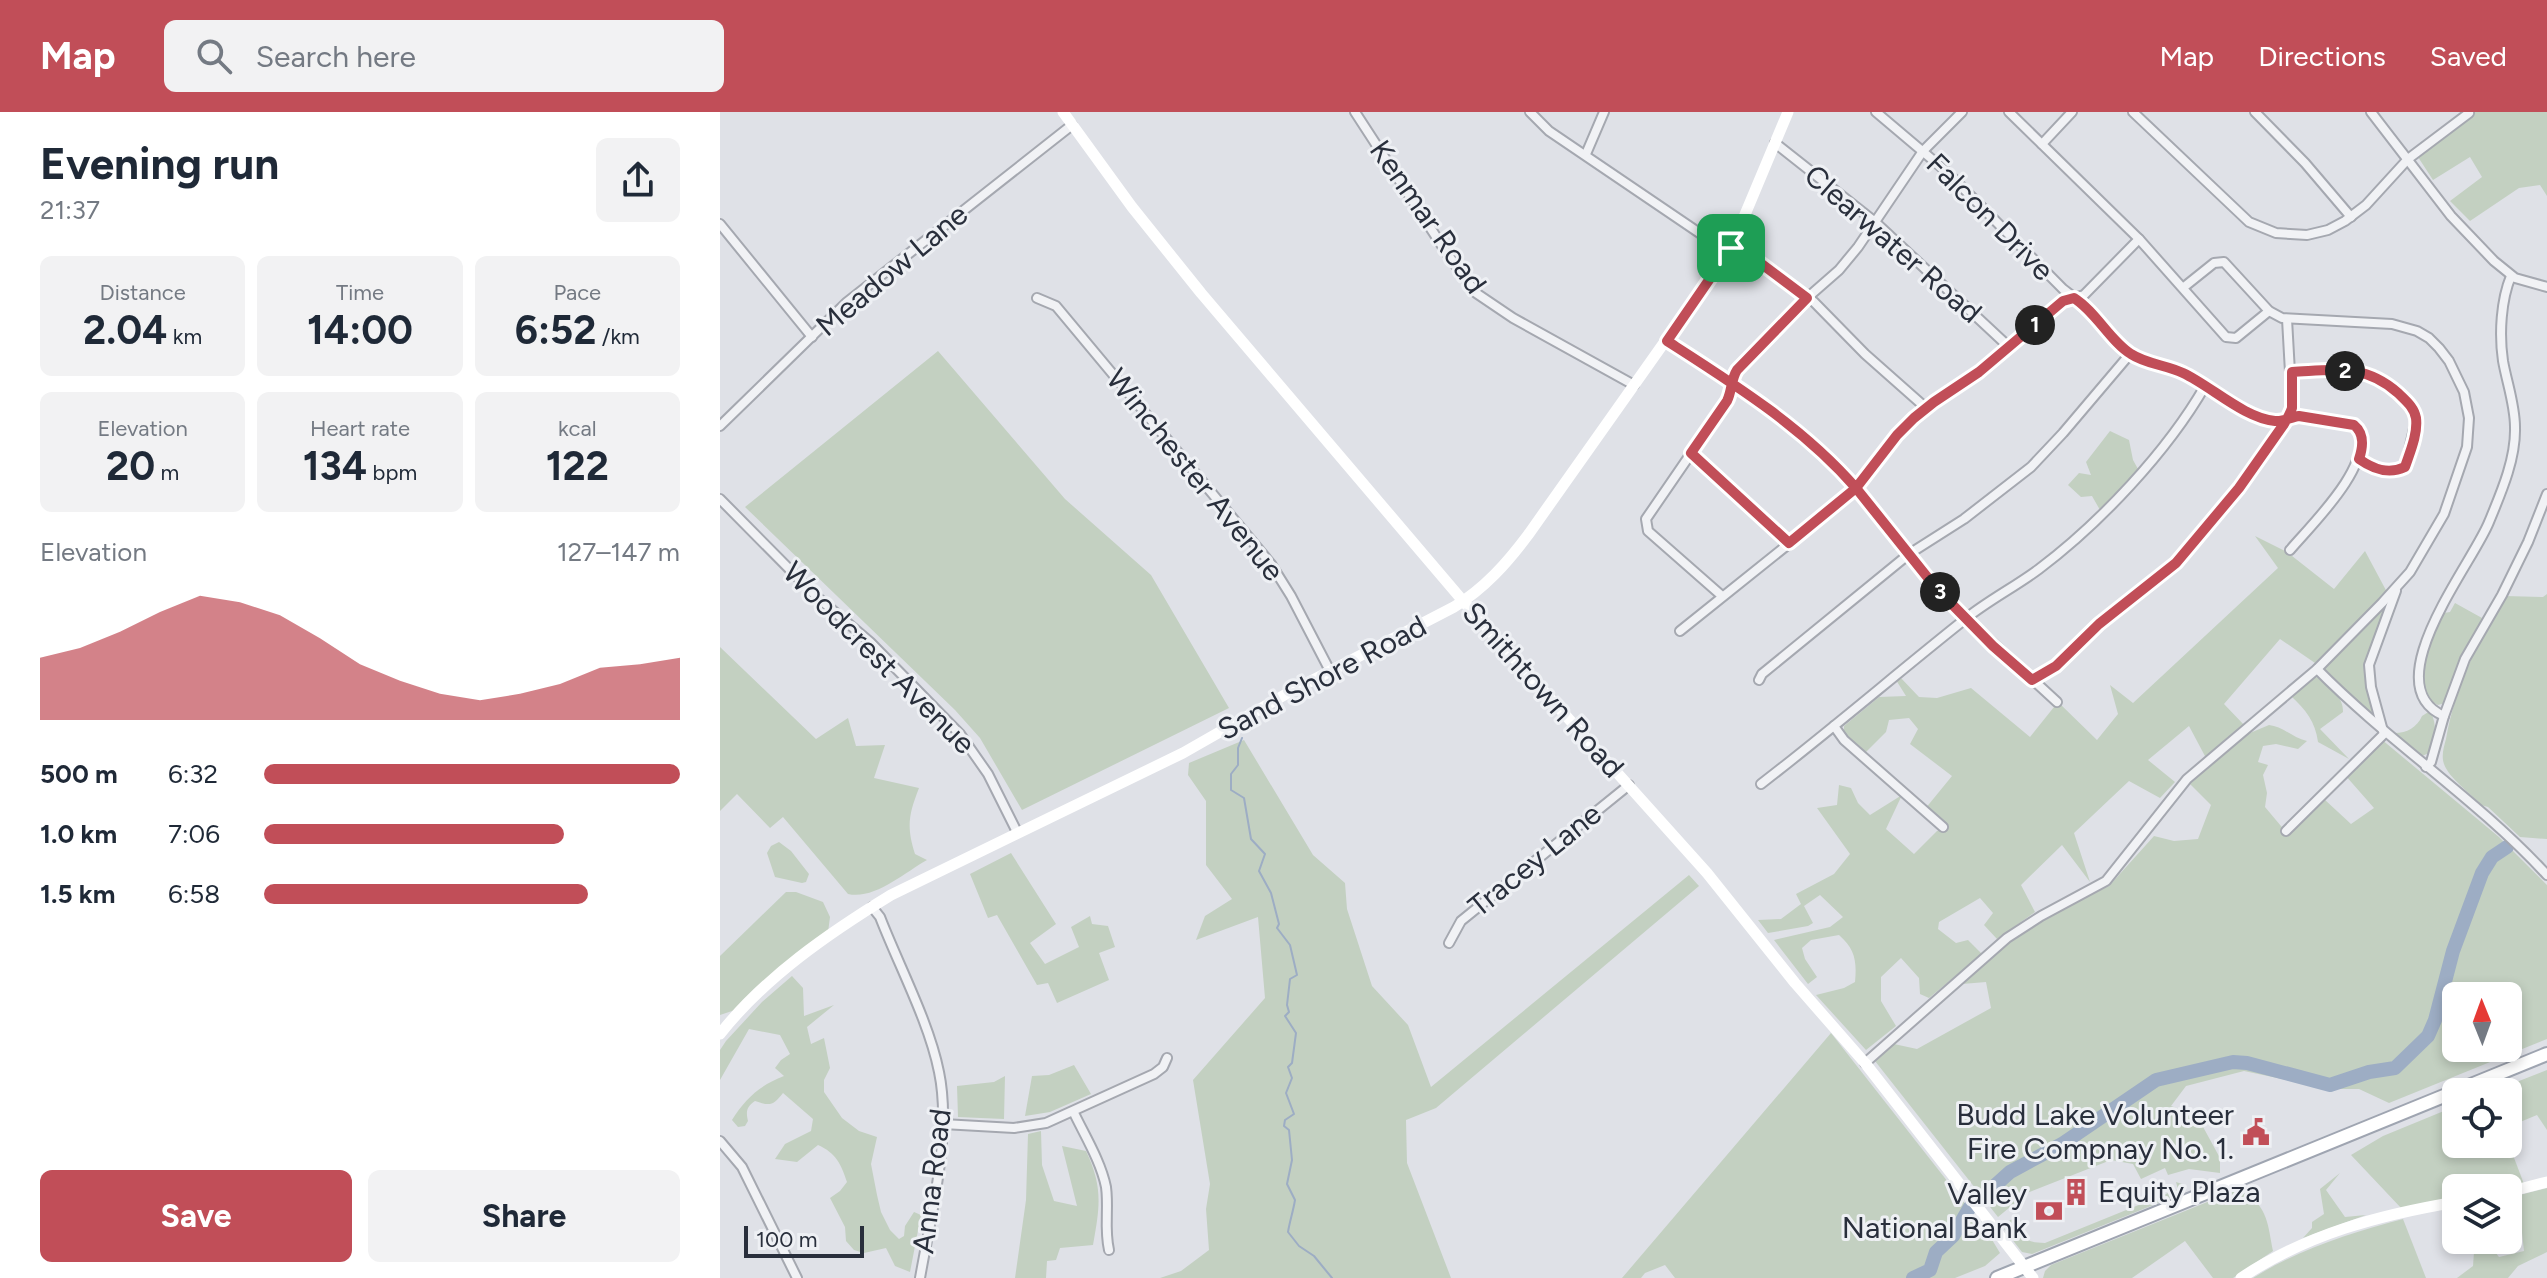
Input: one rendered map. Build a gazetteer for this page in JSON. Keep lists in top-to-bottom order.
{
  "streets": {
    "street": [
      "Kenmar Road",
      "Falcon Drive",
      "Clearwater Road",
      "Meadow Lane",
      "Winchester Avenue",
      "Woodcrest Avenue",
      "Sand Shore Road",
      "Smithtown Road",
      "Tracey Lane",
      "Anna Road"
    ]
  },
  "crossings": [
    ["Kenmar Road", "Sand Shore Road"],
    ["Clearwater Road", "Sand Shore Road"],
    ["Meadow Lane", "Smithtown Road"],
    ["Winchester Avenue", "Sand Shore Road"],
    ["Woodcrest Avenue", "Sand Shore Road"],
    ["Sand Shore Road", "Smithtown Road"],
    ["Sand Shore Road", "Anna Road"],
    ["Smithtown Road", "Tracey Lane"]
  ],
  "places": {
    "public building": ["Budd Lake Volunteer Fire Compnay No. 1."],
    "building": ["Equity Plaza"],
    "bank": ["Valley National Bank"]
  },
  "scale_bar": "100 m",
  "north": "top",
  "page": {
    "header": "Map",
    "search": "Search here",
    "nav": ["Map", "Directions", "Saved"],
    "heading": ["Evening run", "21:37"],
    "stats": [
      ["Distance", "2.04 km"],
      ["Time", "14:00"],
      ["Pace", "6:52 /km"],
      ["Elevation", "20 m"],
      ["Heart rate", "134 bpm"],
      ["kcal", "122"]
    ],
    "pins": ["1", "2", "3"],
    "chart": ["Elevation", "127–147 m"],
    "list": [
      {
        "name": "500 m",
        "note": "6:32"
      },
      {
        "name": "1.0 km",
        "note": "7:06"
      },
      {
        "name": "1.5 km",
        "note": "6:58"
      }
    ],
    "buttons": ["Save", "Share"],
    "scale": "100 m"
  }
}
